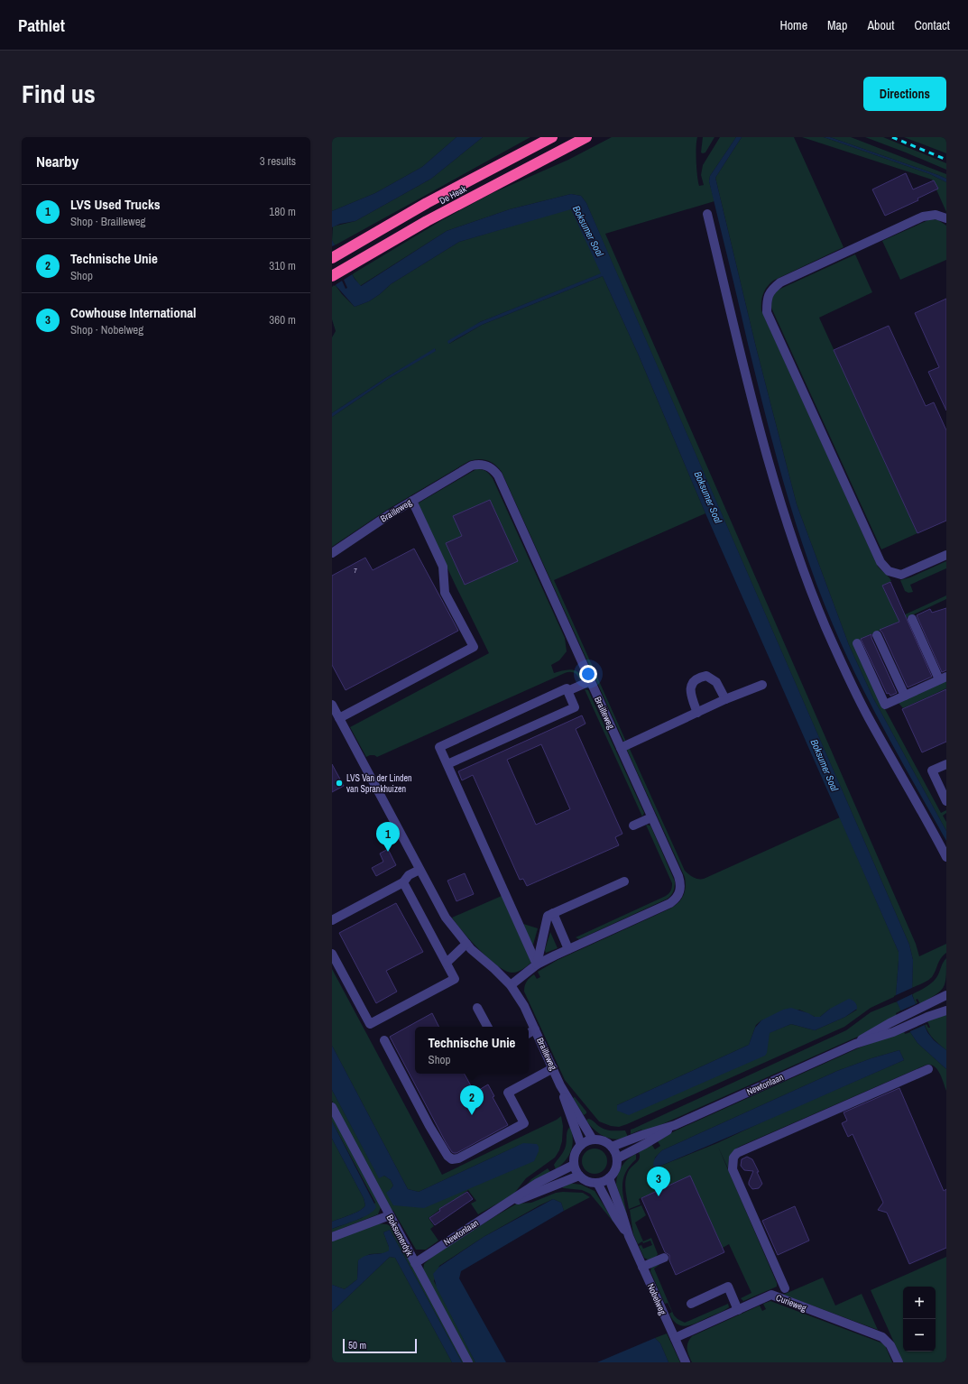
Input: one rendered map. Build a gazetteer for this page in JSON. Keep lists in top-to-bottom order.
{
  "streets": {
    "highway": ["De Heak"],
    "street": [
      "Brailleweg",
      "Newtonlaan",
      "Boksumerdyk",
      "Nobelweg",
      "Curieweg"
    ]
  },
  "crossings": [
    ["Brailleweg", "Newtonlaan"],
    ["Brailleweg", "Nobelweg"],
    ["Newtonlaan", "Boksumerdyk"],
    ["Newtonlaan", "Nobelweg"],
    ["Nobelweg", "Curieweg"]
  ],
  "water": ["Boksumer Soal"],
  "places": ["LVS Van der Linden van Sprankhuizen"],
  "house_numbers": ["7"],
  "scale_bar": "50 m",
  "page": {
    "header": "Pathlet",
    "nav": [
      "Home",
      "Map",
      "About",
      "Contact"
    ],
    "title": "Find us",
    "buttons": "Directions",
    "heading": ["Nearby", "3 results"],
    "list": [
      {
        "mark": "1",
        "name": "LVS Used Trucks",
        "note": "Shop · Brailleweg",
        "value": "180 m"
      },
      {
        "mark": "2",
        "name": "Technische Unie",
        "note": "Shop",
        "value": "310 m"
      },
      {
        "mark": "3",
        "name": "Cowhouse International",
        "note": "Shop · Nobelweg",
        "value": "360 m"
      }
    ],
    "pins": ["1", "2", "3"],
    "popup": ["Technische Unie", "Shop"],
    "map_buttons": ["+", "−"],
    "scale": "50 m"
  }
}
